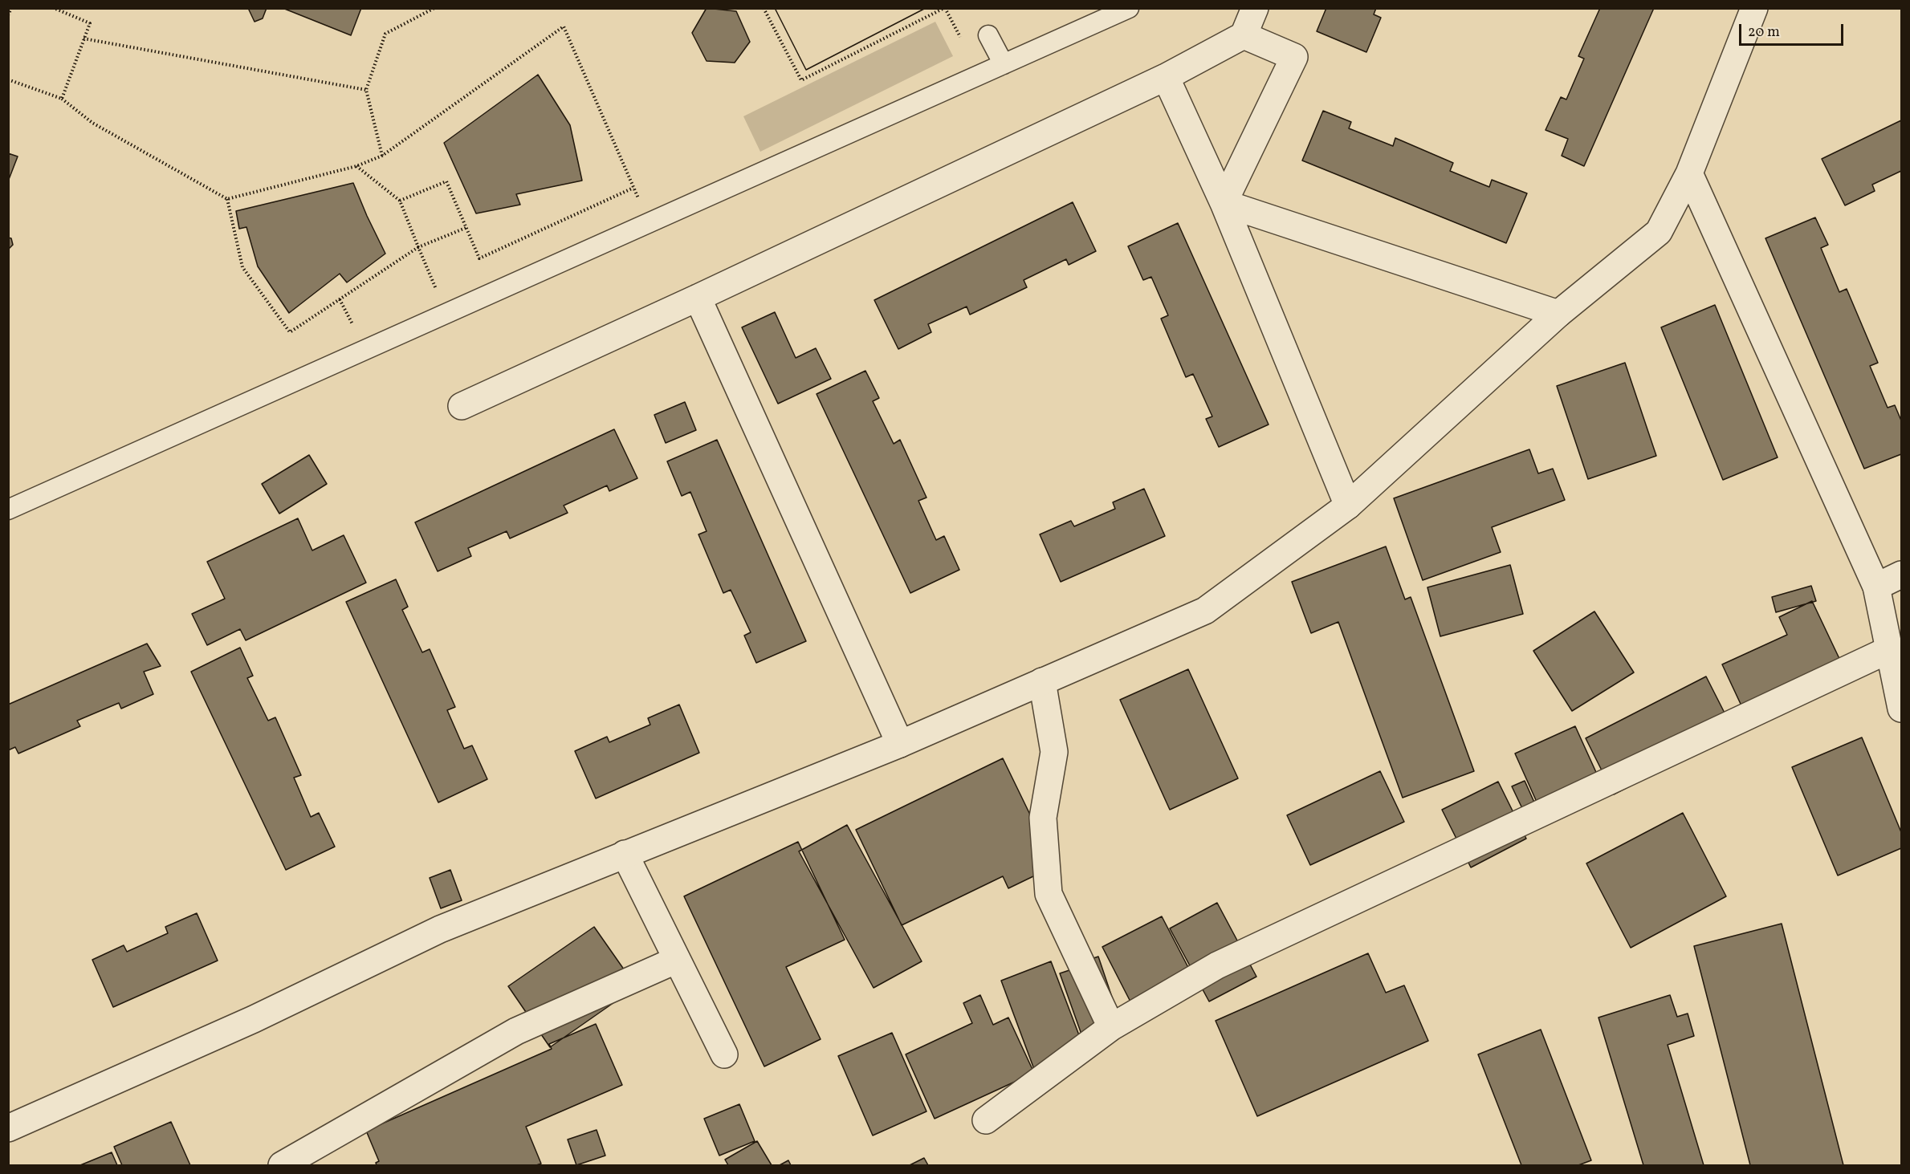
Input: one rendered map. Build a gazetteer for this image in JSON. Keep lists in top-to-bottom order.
{
  "scale_bar": "20 m"
}
